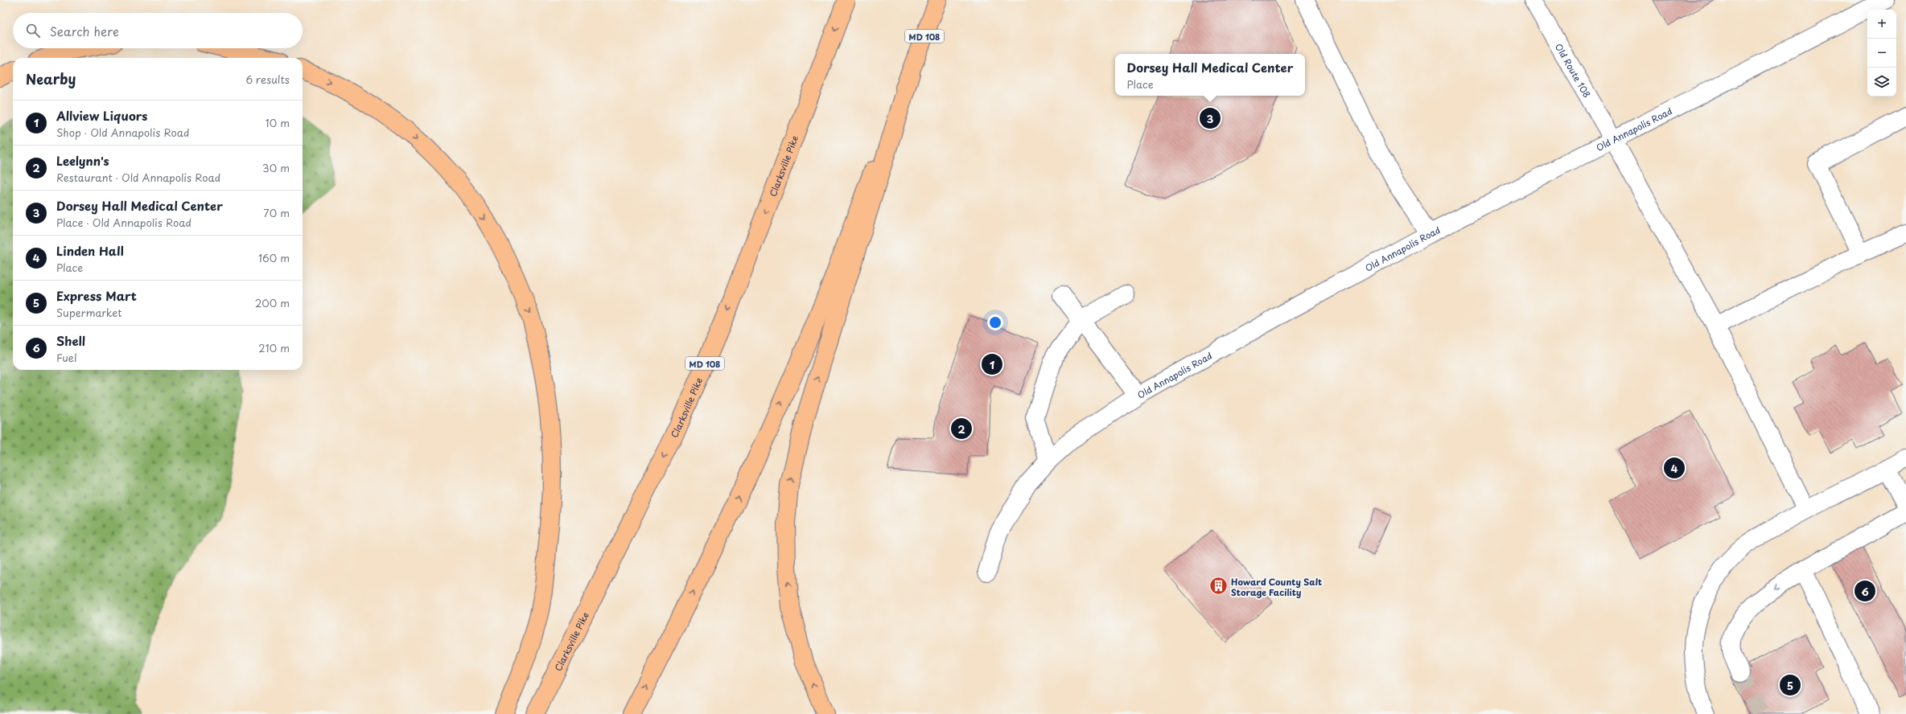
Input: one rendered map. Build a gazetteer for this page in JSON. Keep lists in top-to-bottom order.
{
  "streets": {
    "main road": ["MD 108", "Clarksville Pike"],
    "street": ["Old Route 108", "Old Annapolis Road"]
  },
  "crossings": [
    ["Old Route 108", "Old Annapolis Road"]
  ],
  "places": {
    "building": ["Howard County Salt Storage Facility"]
  },
  "page": {
    "map_buttons": ["+", "−"],
    "search": "Search here",
    "popup": ["Dorsey Hall Medical Center", "Place"],
    "heading": ["Nearby", "6 results"],
    "list": [
      {
        "mark": "1",
        "name": "Allview Liquors",
        "note": "Shop · Old Annapolis Road",
        "value": "10 m"
      },
      {
        "mark": "2",
        "name": "Leelynn's",
        "note": "Restaurant · Old Annapolis Road",
        "value": "30 m"
      },
      {
        "mark": "3",
        "name": "Dorsey Hall Medical Center",
        "note": "Place · Old Annapolis Road",
        "value": "70 m"
      },
      {
        "mark": "4",
        "name": "Linden Hall",
        "note": "Place",
        "value": "160 m"
      },
      {
        "mark": "5",
        "name": "Express Mart",
        "note": "Supermarket",
        "value": "200 m"
      },
      {
        "mark": "6",
        "name": "Shell",
        "note": "Fuel",
        "value": "210 m"
      }
    ],
    "pins": [
      "3",
      "1",
      "2",
      "4",
      "6",
      "5"
    ]
  }
}
